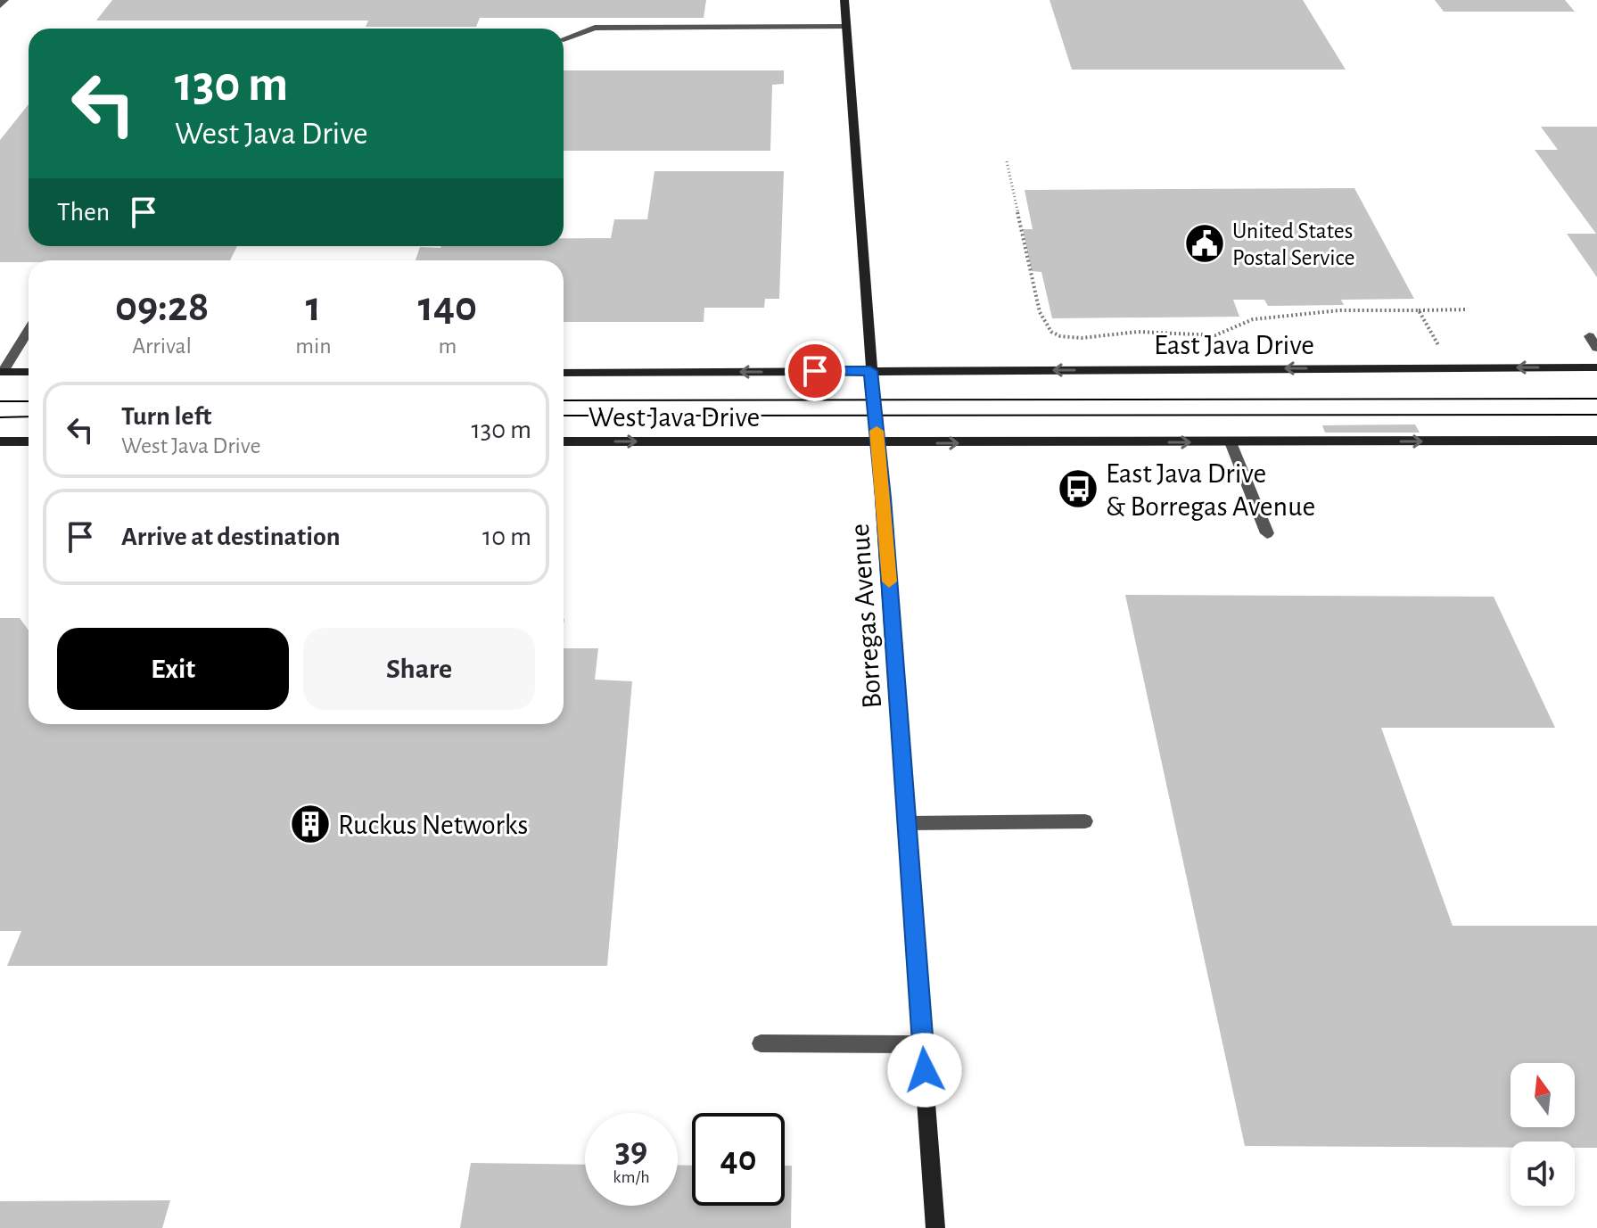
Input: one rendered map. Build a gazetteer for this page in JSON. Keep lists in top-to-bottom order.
{
  "streets": {
    "main road": ["East Java Drive", "West Java Drive", "Borregas Avenue"]
  },
  "crossings": [
    ["East Java Drive", "West Java Drive"],
    ["East Java Drive", "Borregas Avenue"],
    ["West Java Drive", "Borregas Avenue"]
  ],
  "places": {
    "public building": ["United States Postal Service"],
    "bus stop": ["East Java Drive & Borregas Avenue"],
    "building": ["Ruckus Networks"]
  },
  "north": "top",
  "page": {
    "turn": ["130 m", "West Java Drive"],
    "then": "Then",
    "eta": [
      "09:28",
      "Arrival",
      "1",
      "min",
      "140",
      "m"
    ],
    "list": [
      {
        "name": "Turn left",
        "note": "West Java Drive",
        "value": "130 m"
      },
      {
        "name": "Arrive at destination",
        "value": "10 m"
      }
    ],
    "buttons": ["Exit", "Share"],
    "speed": "39 km/h",
    "limit": "40"
  }
}
